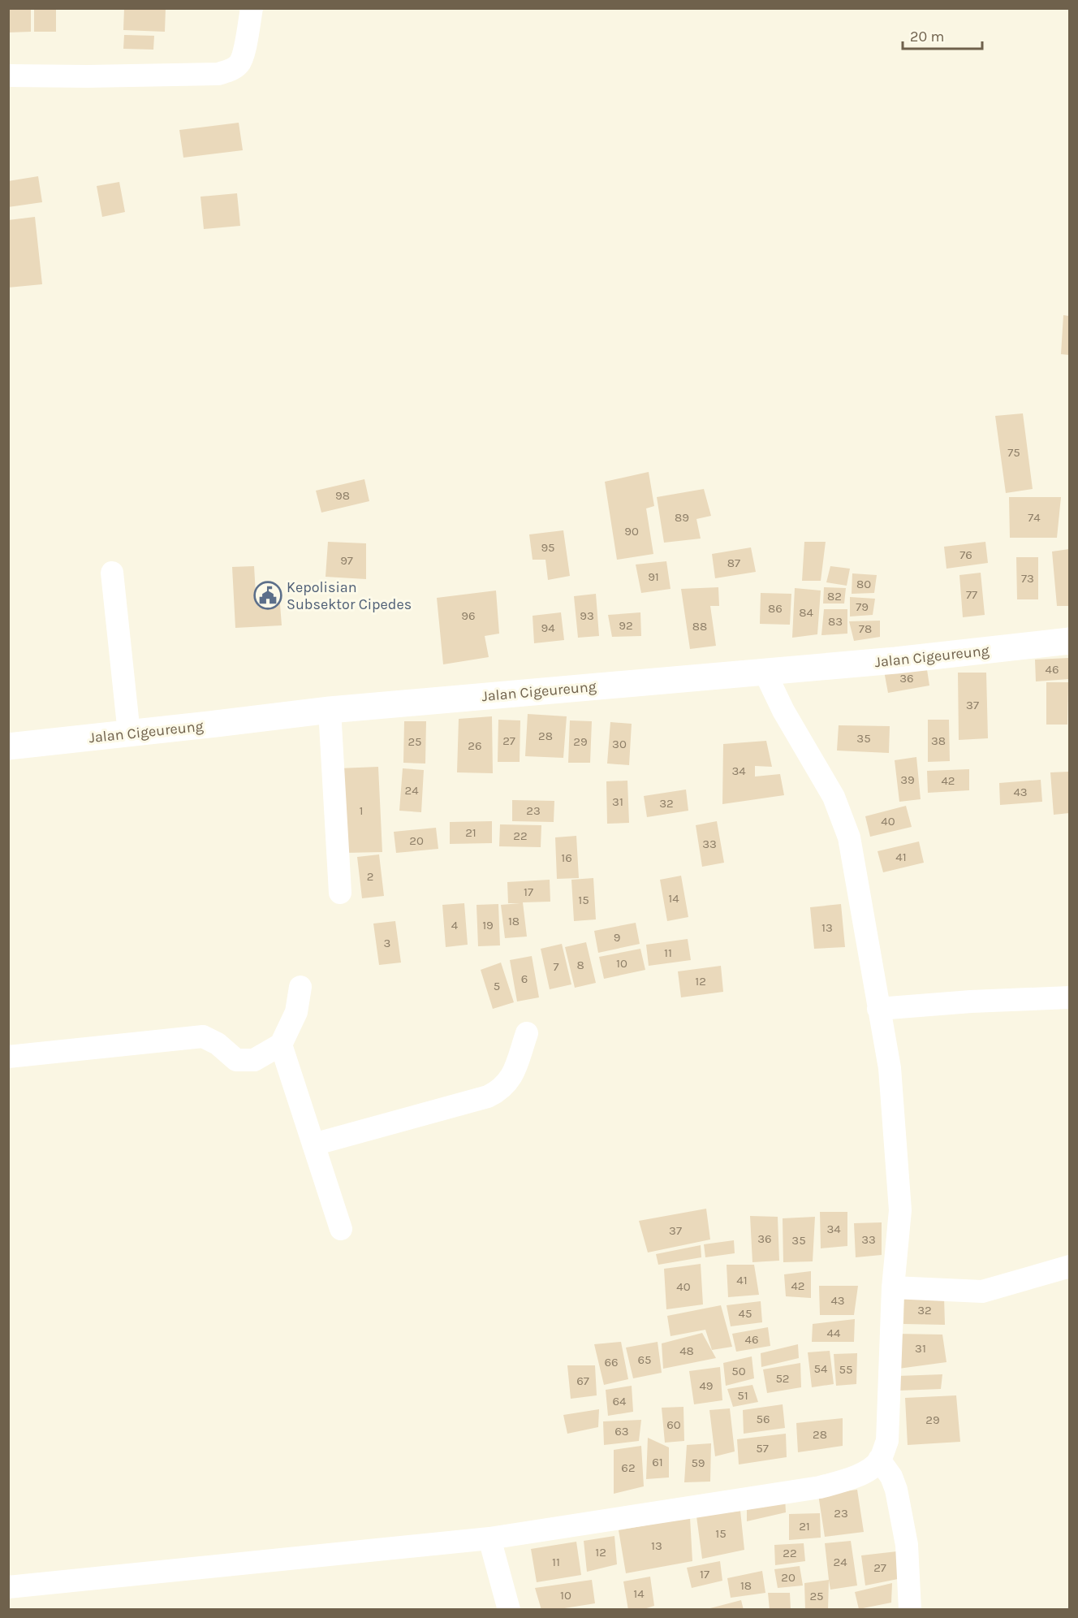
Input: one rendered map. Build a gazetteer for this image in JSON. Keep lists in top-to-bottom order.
{
  "streets": {
    "street": ["Jalan Cigeureung"]
  },
  "places": {
    "public building": ["Kepolisian Subsektor Cipedes"]
  },
  "house_numbers": [
    "75",
    "98",
    "89",
    "74",
    "90",
    "95",
    "76",
    "97",
    "87",
    "91",
    "73",
    "80",
    "77",
    "82",
    "79",
    "86",
    "84",
    "96",
    "93",
    "83",
    "92",
    "88",
    "94",
    "78",
    "46",
    "36",
    "37",
    "28",
    "35",
    "27",
    "38",
    "25",
    "29",
    "30",
    "26",
    "34",
    "39",
    "42",
    "24",
    "43",
    "31",
    "32",
    "1",
    "23",
    "40",
    "21",
    "22",
    "20",
    "33",
    "41",
    "16",
    "2",
    "17",
    "14",
    "15",
    "18",
    "4",
    "19",
    "13",
    "9",
    "3",
    "11",
    "10",
    "8",
    "7",
    "6",
    "12",
    "5",
    "34",
    "37",
    "36",
    "33",
    "35",
    "41",
    "42",
    "40",
    "43",
    "32",
    "45",
    "44",
    "46",
    "31",
    "48",
    "65",
    "66",
    "54",
    "55",
    "50",
    "52",
    "67",
    "49",
    "51",
    "64",
    "56",
    "29",
    "60",
    "63",
    "28",
    "57",
    "61",
    "59",
    "62",
    "23",
    "21",
    "15",
    "13",
    "12",
    "22",
    "11",
    "24",
    "27",
    "17",
    "20",
    "18",
    "14",
    "10",
    "25"
  ],
  "scale_bar": "20 m"
}
